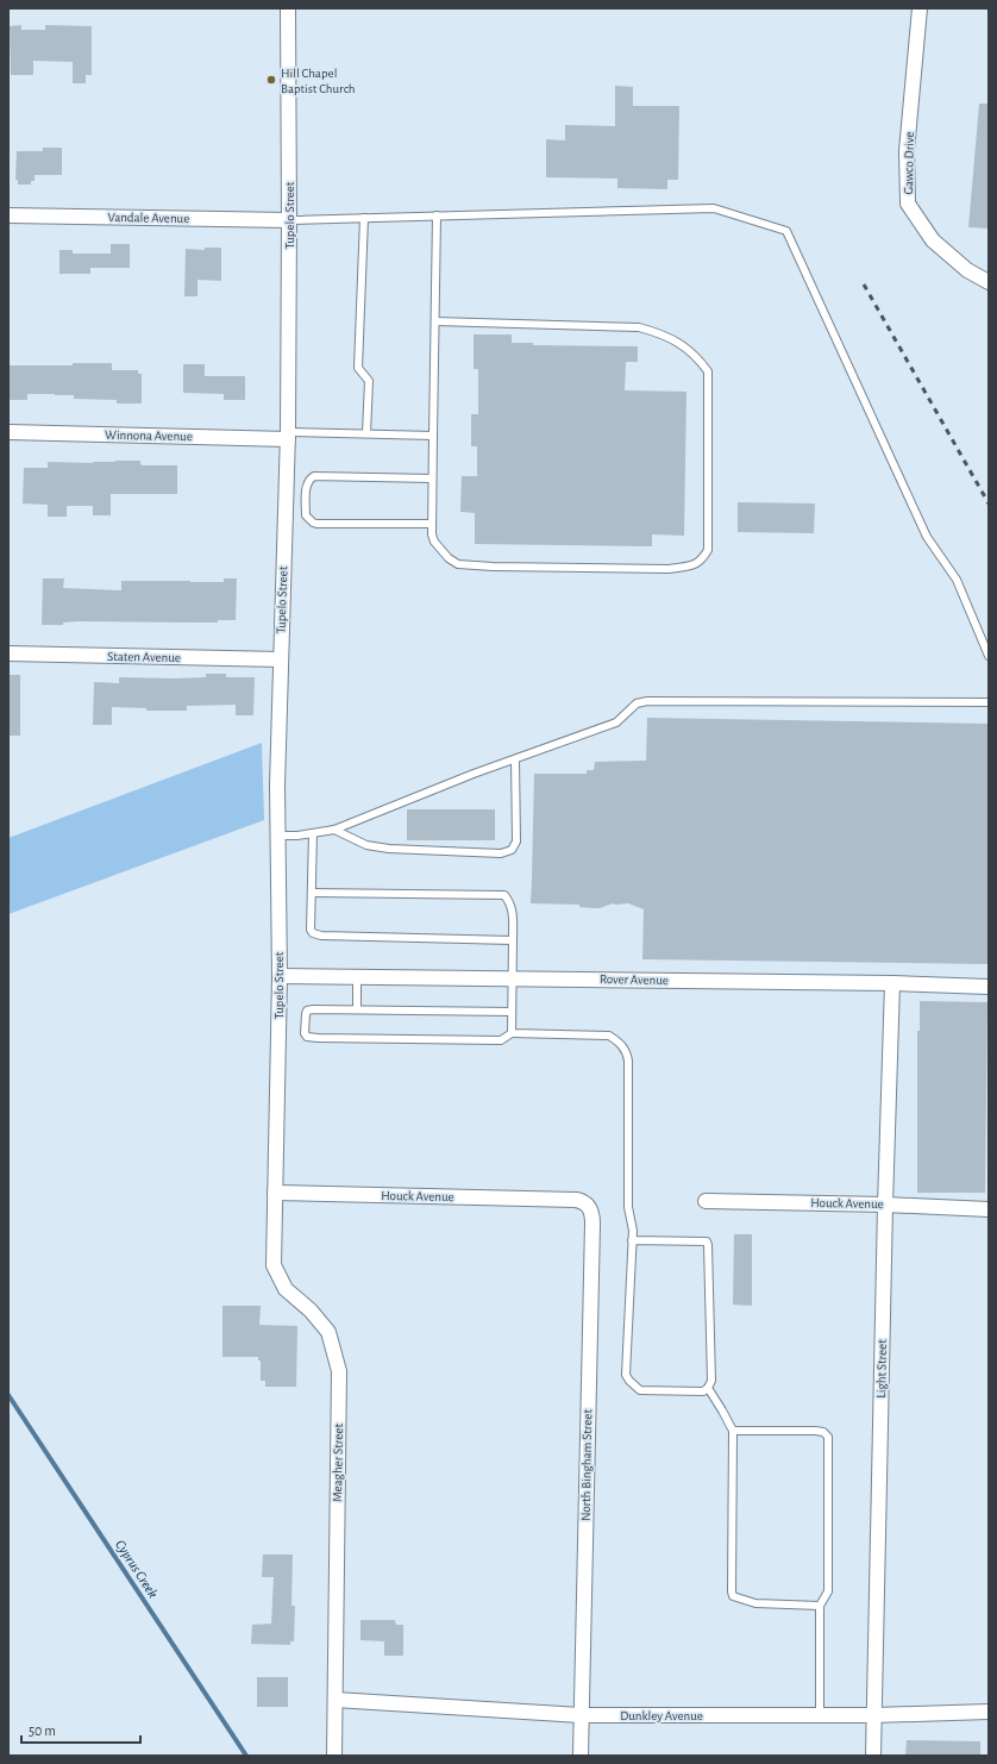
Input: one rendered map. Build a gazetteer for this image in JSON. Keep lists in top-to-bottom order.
{
  "streets": {
    "street": [
      "Gawco Drive",
      "Tupelo Street",
      "Vandale Avenue",
      "Winnona Avenue",
      "Staten Avenue",
      "Rover Avenue",
      "Houck Avenue",
      "Light Street",
      "Meagher Street",
      "North Bingham Street",
      "Dunkley Avenue"
    ]
  },
  "crossings": [
    ["Tupelo Street", "Vandale Avenue"],
    ["Tupelo Street", "Winnona Avenue"],
    ["Tupelo Street", "Staten Avenue"],
    ["Tupelo Street", "Rover Avenue"],
    ["Tupelo Street", "Houck Avenue"],
    ["Tupelo Street", "Meagher Street"],
    ["Rover Avenue", "Light Street"],
    ["Houck Avenue", "Light Street"],
    ["Houck Avenue", "Meagher Street"],
    ["Houck Avenue", "North Bingham Street"],
    ["Light Street", "Dunkley Avenue"],
    ["Meagher Street", "Dunkley Avenue"],
    ["North Bingham Street", "Dunkley Avenue"]
  ],
  "water": ["Cyprus Creek"],
  "places": ["Hill Chapel Baptist Church"],
  "scale_bar": "50 m"
}
